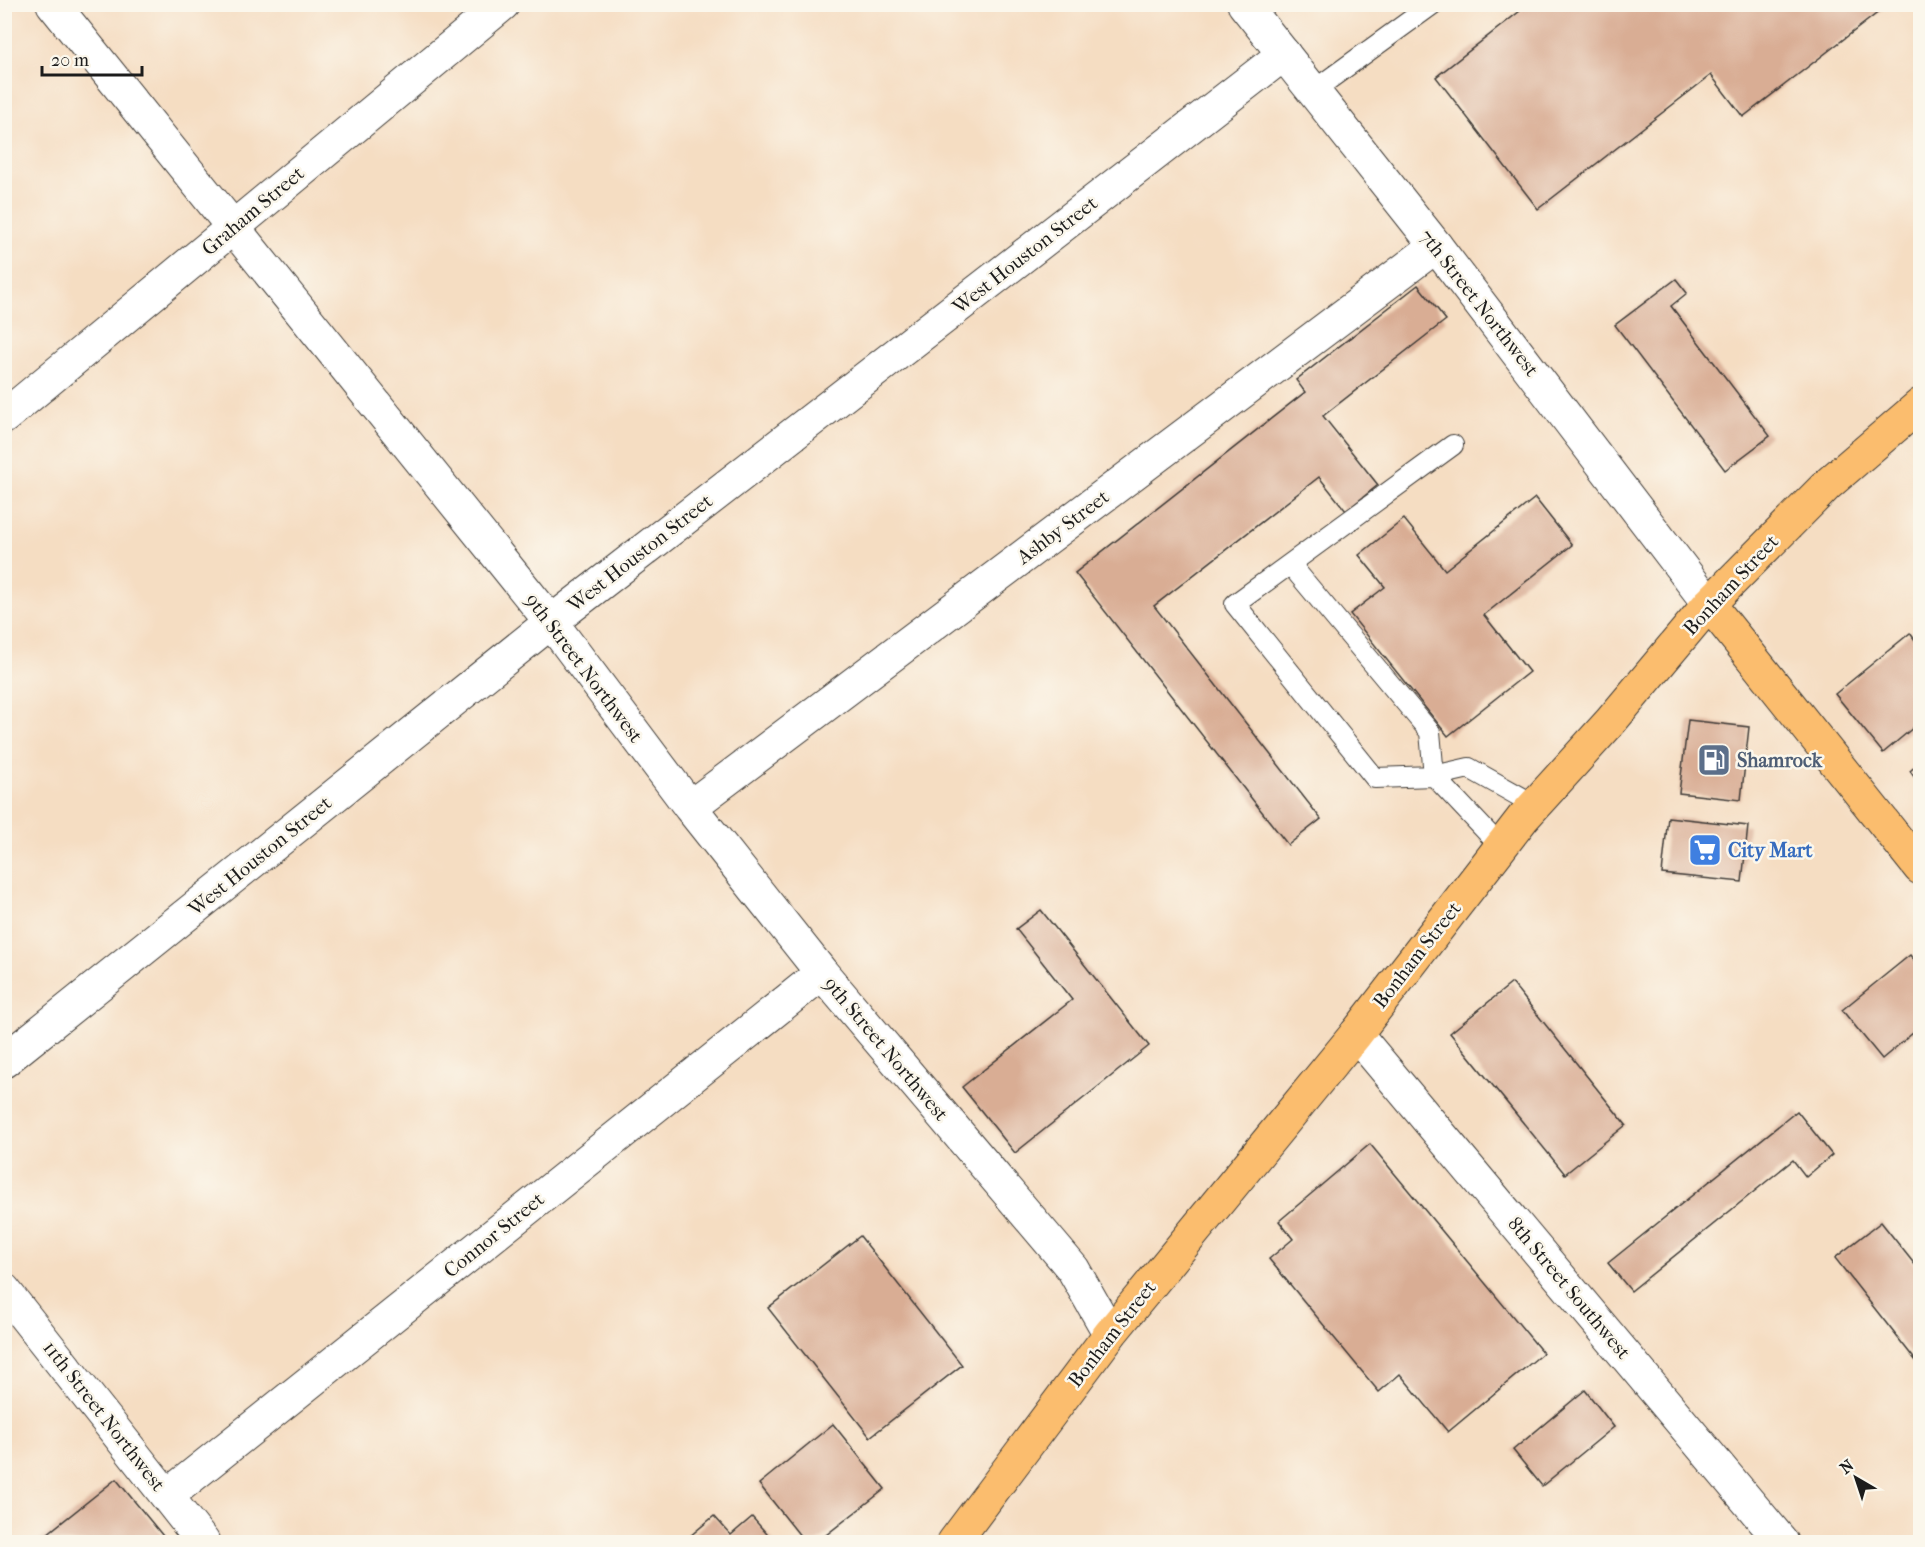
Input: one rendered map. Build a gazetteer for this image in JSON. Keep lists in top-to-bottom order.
{
  "streets": {
    "main road": ["Bonham Street"],
    "street": [
      "Graham Street",
      "West Houston Street",
      "7th Street Northwest",
      "Ashby Street",
      "9th Street Northwest",
      "Connor Street",
      "8th Street Southwest",
      "11th Street Northwest"
    ]
  },
  "crossings": [
    ["Graham Street", "9th Street Northwest"],
    ["West Houston Street", "7th Street Northwest"],
    ["West Houston Street", "9th Street Northwest"],
    ["7th Street Northwest", "Ashby Street"],
    ["7th Street Northwest", "Bonham Street"],
    ["Ashby Street", "9th Street Northwest"],
    ["Bonham Street", "9th Street Northwest"],
    ["Bonham Street", "8th Street Southwest"],
    ["9th Street Northwest", "Connor Street"],
    ["Connor Street", "11th Street Northwest"]
  ],
  "places": {
    "fuel station": ["Shamrock"],
    "supermarket": ["City Mart"]
  },
  "scale_bar": "20 m",
  "north": "top left"
}
